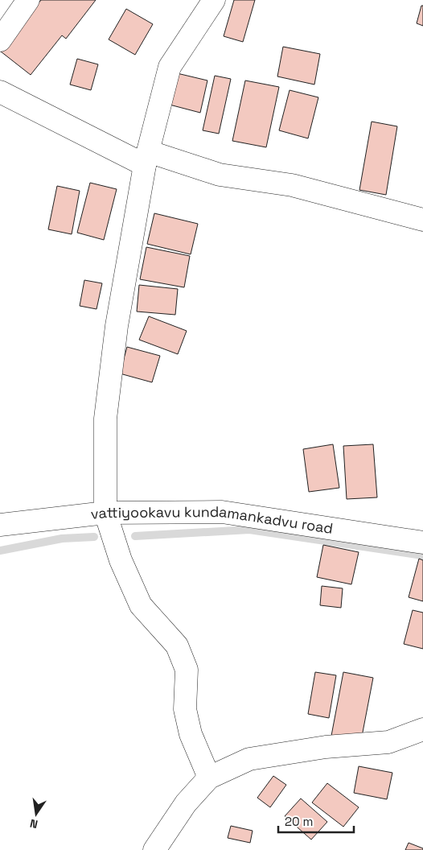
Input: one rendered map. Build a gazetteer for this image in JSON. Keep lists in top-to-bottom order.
{
  "streets": {
    "street": ["vattiyookavu kundamankadvu road"]
  },
  "scale_bar": "20 m",
  "north": "bottom"
}
